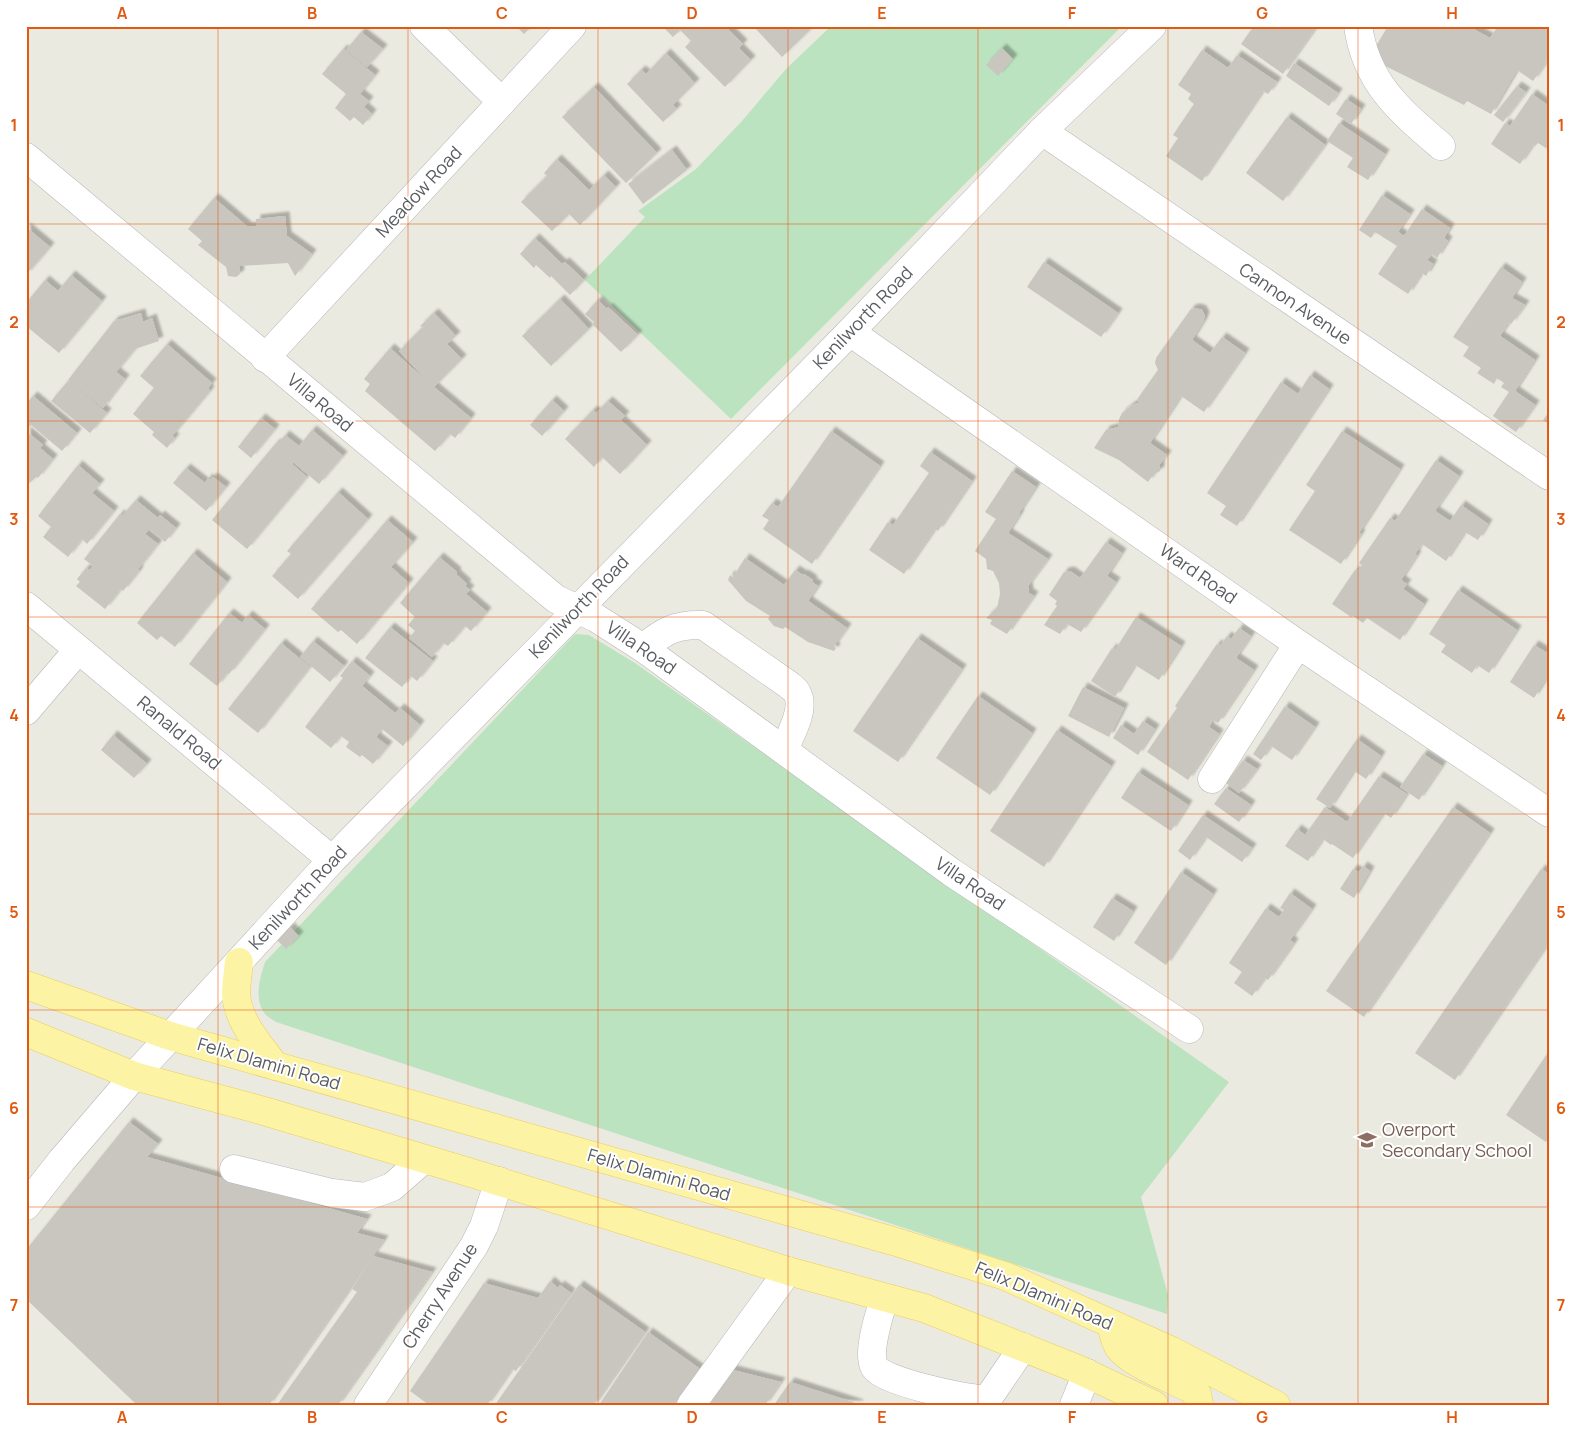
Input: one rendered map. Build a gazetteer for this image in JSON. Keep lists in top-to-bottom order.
{
  "streets": {
    "main road": ["Felix Dlamini Road"],
    "street": [
      "Meadow Road",
      "Cannon Avenue",
      "Kenilworth Road",
      "Villa Road",
      "Ward Road",
      "Ranald Road",
      "Cherry Avenue"
    ]
  },
  "crossings": [
    ["Meadow Road", "Villa Road"],
    ["Cannon Avenue", "Kenilworth Road"],
    ["Kenilworth Road", "Villa Road"],
    ["Kenilworth Road", "Ward Road"],
    ["Kenilworth Road", "Ranald Road"],
    ["Kenilworth Road", "Felix Dlamini Road"]
  ],
  "places": {
    "school or university": ["Overport Secondary School"]
  },
  "grid": {
    "columns": [
      "A",
      "B",
      "C",
      "D",
      "E",
      "F",
      "G",
      "H"
    ],
    "rows": [
      "1",
      "2",
      "3",
      "4",
      "5",
      "6",
      "7"
    ]
  }
}
